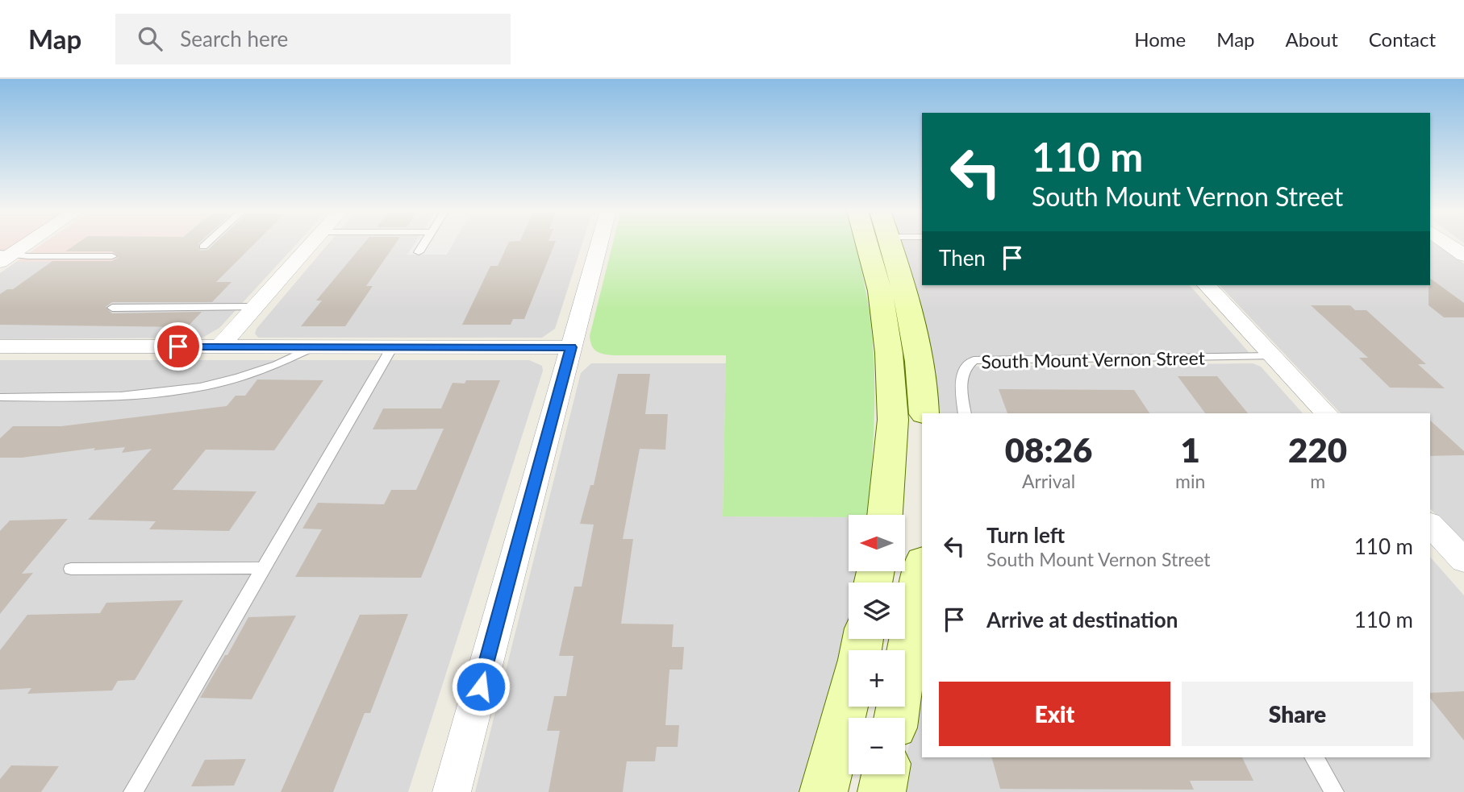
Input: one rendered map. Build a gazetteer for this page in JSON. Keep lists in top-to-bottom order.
{
  "streets": {
    "lane": ["South Mount Vernon Street"]
  },
  "north": "left",
  "page": {
    "header": "Map",
    "search": "Search here",
    "nav": [
      "Home",
      "Map",
      "About",
      "Contact"
    ],
    "turn": ["110 m", "South Mount Vernon Street"],
    "then": "Then",
    "eta": [
      "08:26",
      "Arrival",
      "1",
      "min",
      "220",
      "m"
    ],
    "list": [
      {
        "name": "Turn left",
        "note": "South Mount Vernon Street",
        "value": "110 m"
      },
      {
        "name": "Arrive at destination",
        "value": "110 m"
      }
    ],
    "map_buttons": ["+", "−"],
    "buttons": ["Exit", "Share"]
  }
}
